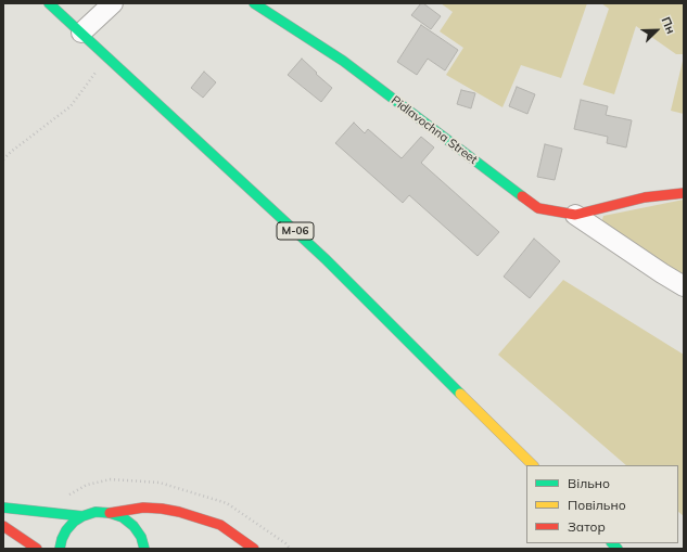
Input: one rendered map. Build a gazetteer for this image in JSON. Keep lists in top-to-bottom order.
{
  "streets": {
    "main road": ["Pidlavochna Street", "М-06"]
  },
  "legend": ["Вільно", "Повільно", "Затор"],
  "north": "top right"
}
